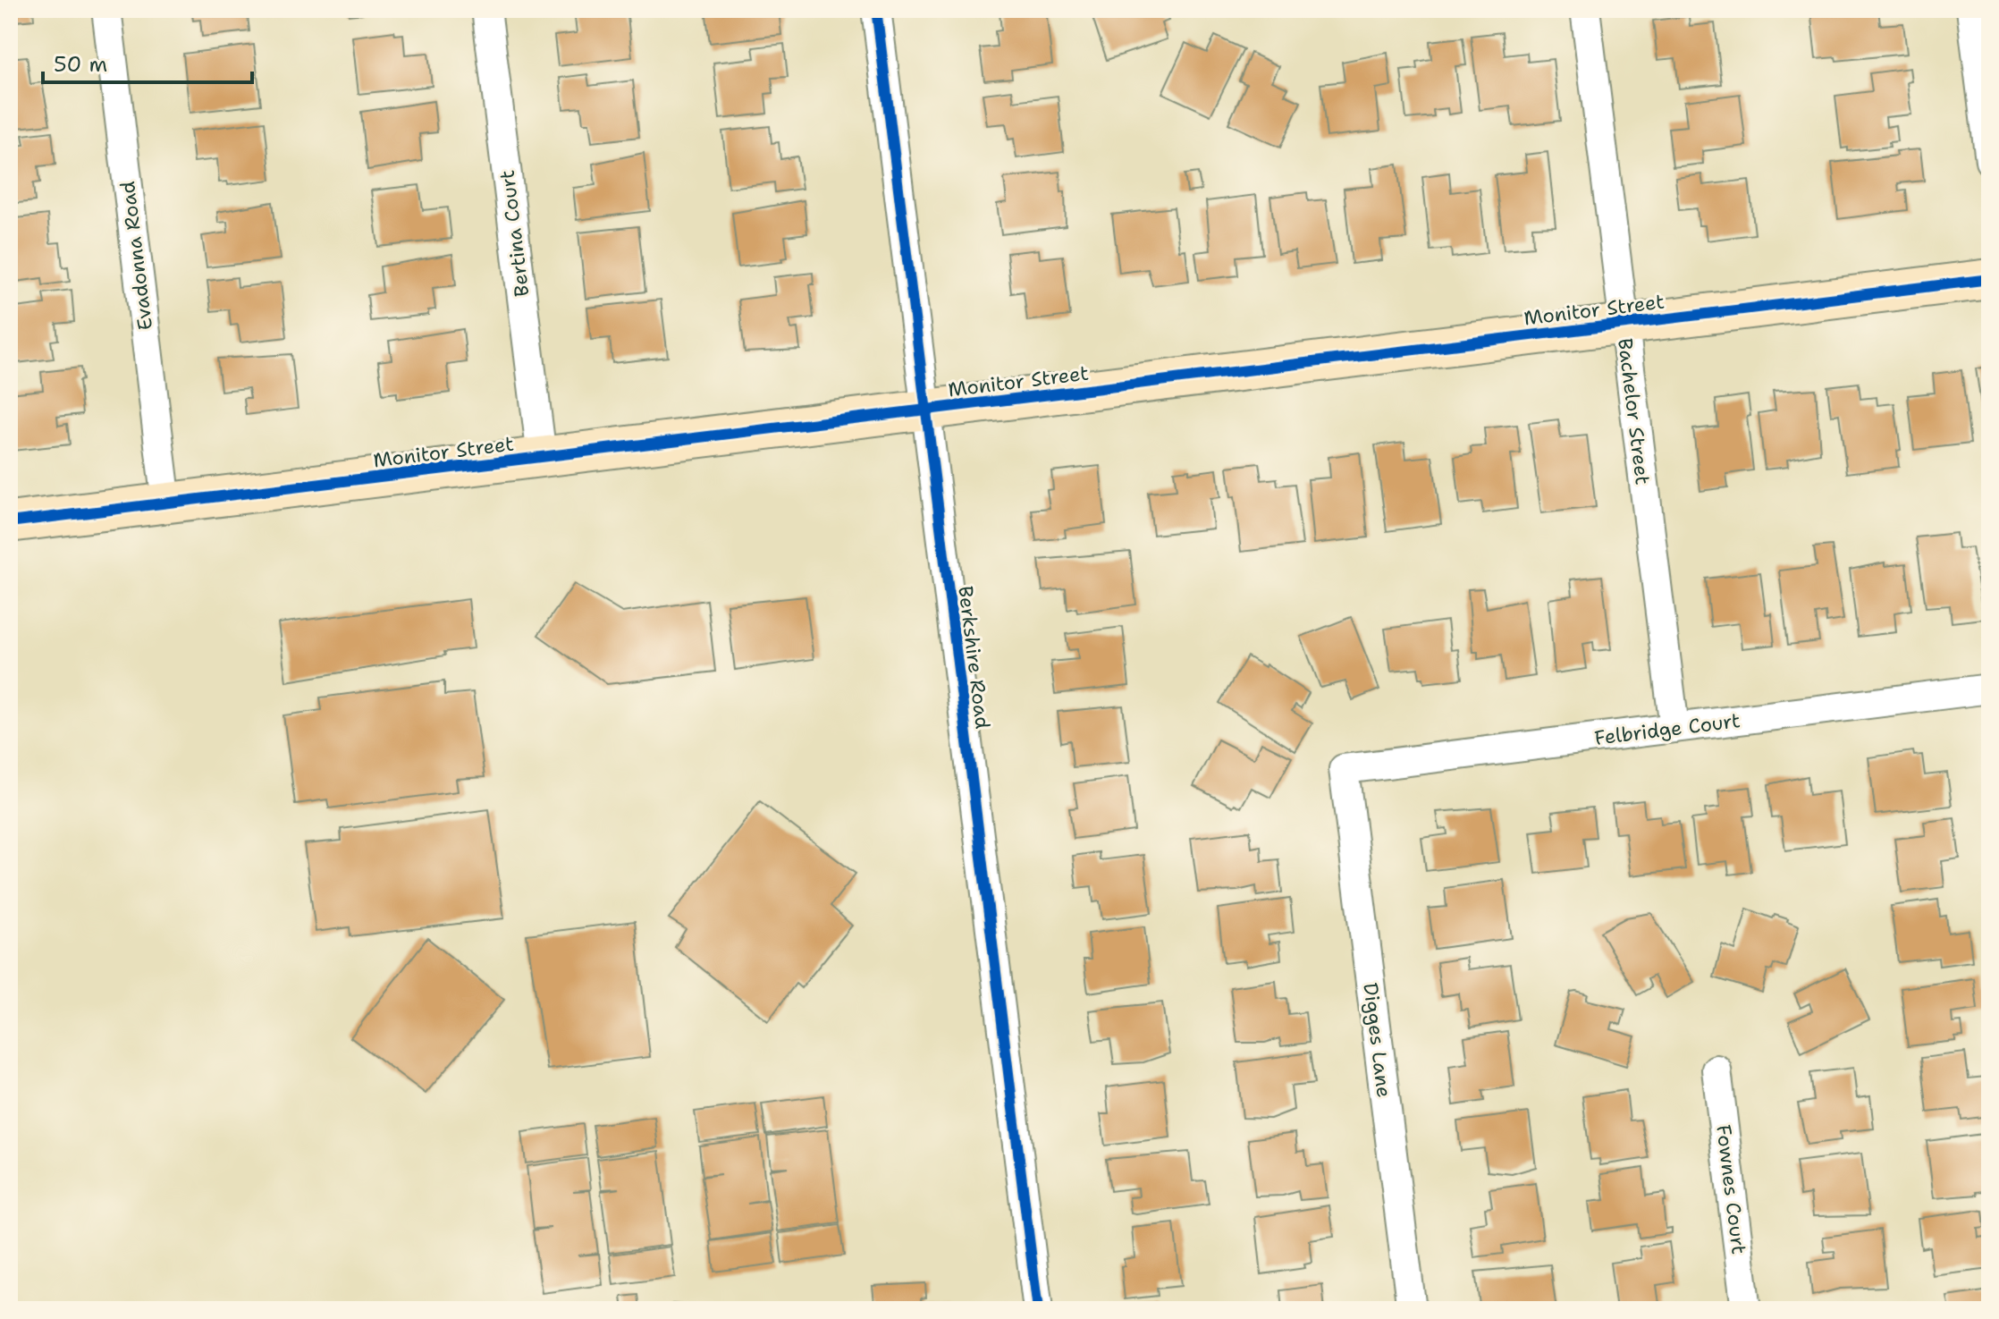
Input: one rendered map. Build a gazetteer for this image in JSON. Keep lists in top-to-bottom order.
{
  "streets": {
    "street": [
      "Bertina Court",
      "Evadonna Road",
      "Monitor Street",
      "Bachelor Street",
      "Berkshire Road",
      "Felbridge Court",
      "Digges Lane",
      "Fownes Court"
    ]
  },
  "crossings": [
    ["Bertina Court", "Monitor Street"],
    ["Evadonna Road", "Monitor Street"],
    ["Monitor Street", "Bachelor Street"],
    ["Monitor Street", "Berkshire Road"],
    ["Bachelor Street", "Felbridge Court"],
    ["Felbridge Court", "Digges Lane"]
  ],
  "scale_bar": "50 m"
}
